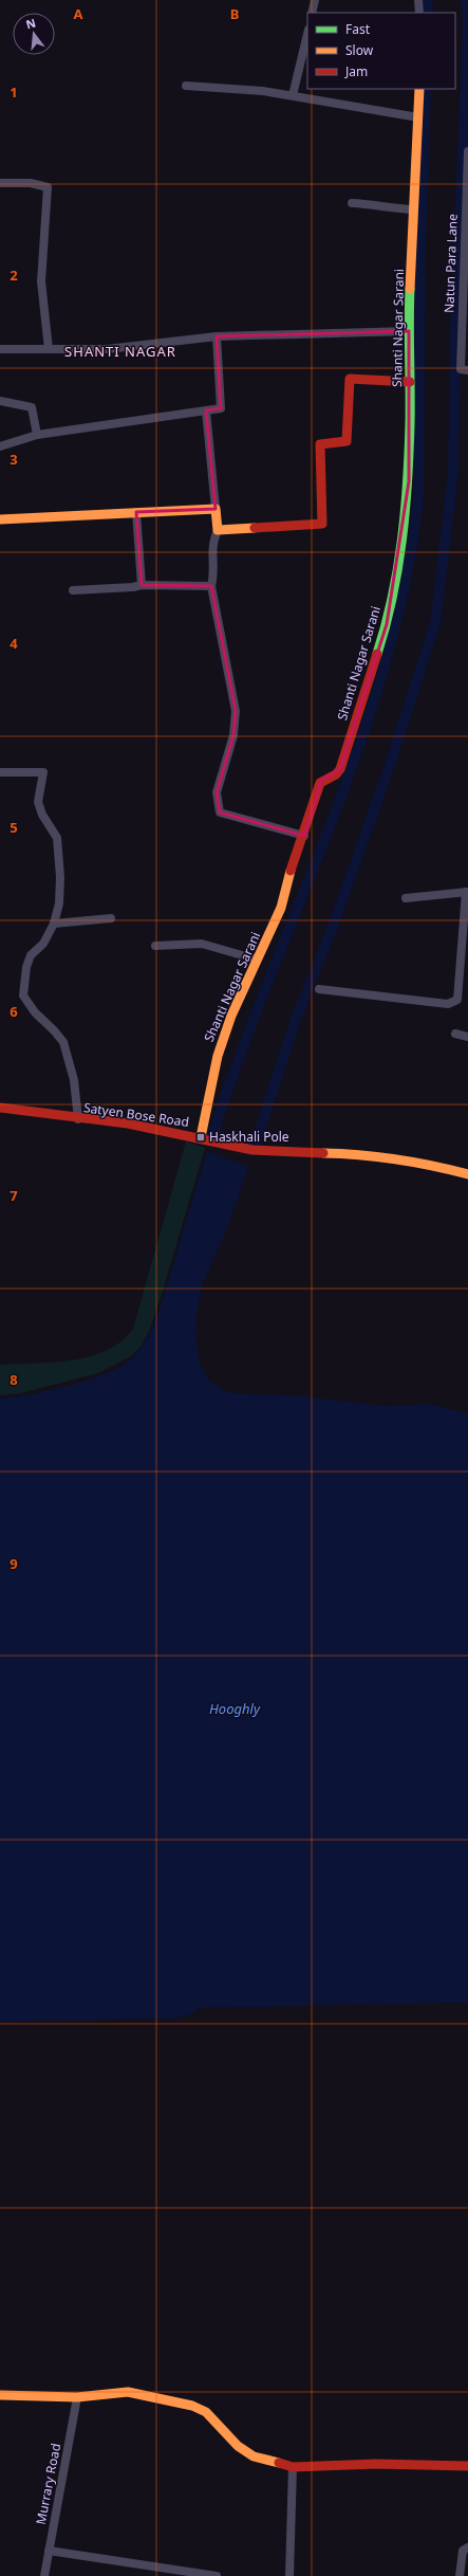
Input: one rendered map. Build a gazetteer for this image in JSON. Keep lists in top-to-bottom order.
{
  "streets": {
    "street": [
      "Natun Para Lane",
      "Shanti Nagar Sarani",
      "Satyen Bose Road",
      "Murrary Road"
    ]
  },
  "crossings": [
    ["Shanti Nagar Sarani", "Satyen Bose Road"]
  ],
  "districts": ["SHANTI NAGAR"],
  "water": ["Hooghly"],
  "places": {
    "transit": ["Haskhali Pole"]
  },
  "legend": ["Fast", "Slow", "Jam"],
  "north": "top",
  "grid": {
    "columns": ["A", "B"],
    "rows": [
      "1",
      "2",
      "3",
      "4",
      "5",
      "6",
      "7",
      "8",
      "9"
    ]
  }
}
